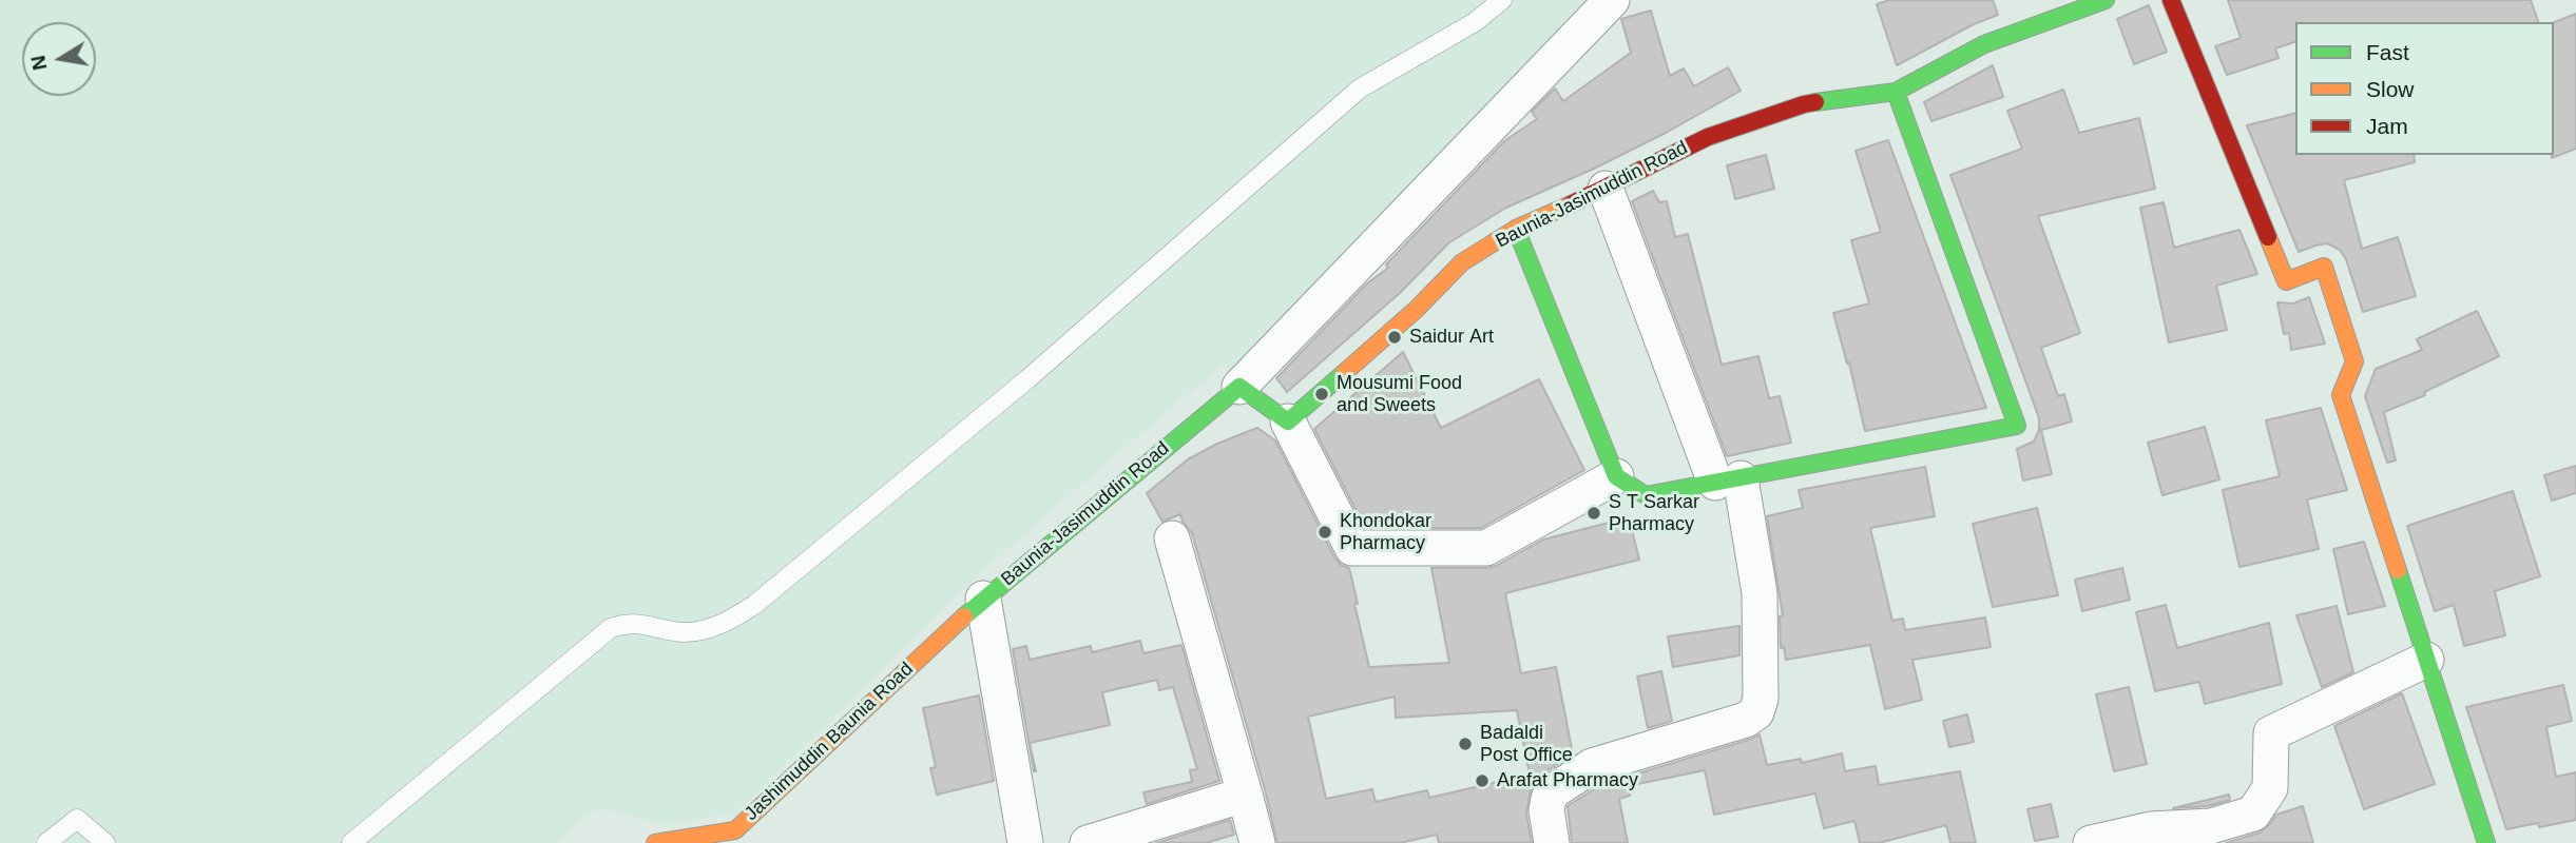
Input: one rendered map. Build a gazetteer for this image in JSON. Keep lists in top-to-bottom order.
{
  "streets": {
    "street": ["Baunia-Jasimuddin Road", "Jashimuddin Baunia Road"]
  },
  "crossings": [
    ["Baunia-Jasimuddin Road", "Jashimuddin Baunia Road"]
  ],
  "places": [
    "Saidur Art",
    "Mousumi Food and Sweets",
    "S T Sarkar Pharmacy",
    "Khondokar Pharmacy",
    "Badaldi Post Office",
    "Arafat Pharmacy"
  ],
  "legend": ["Fast", "Slow", "Jam"],
  "north": "left"
}
